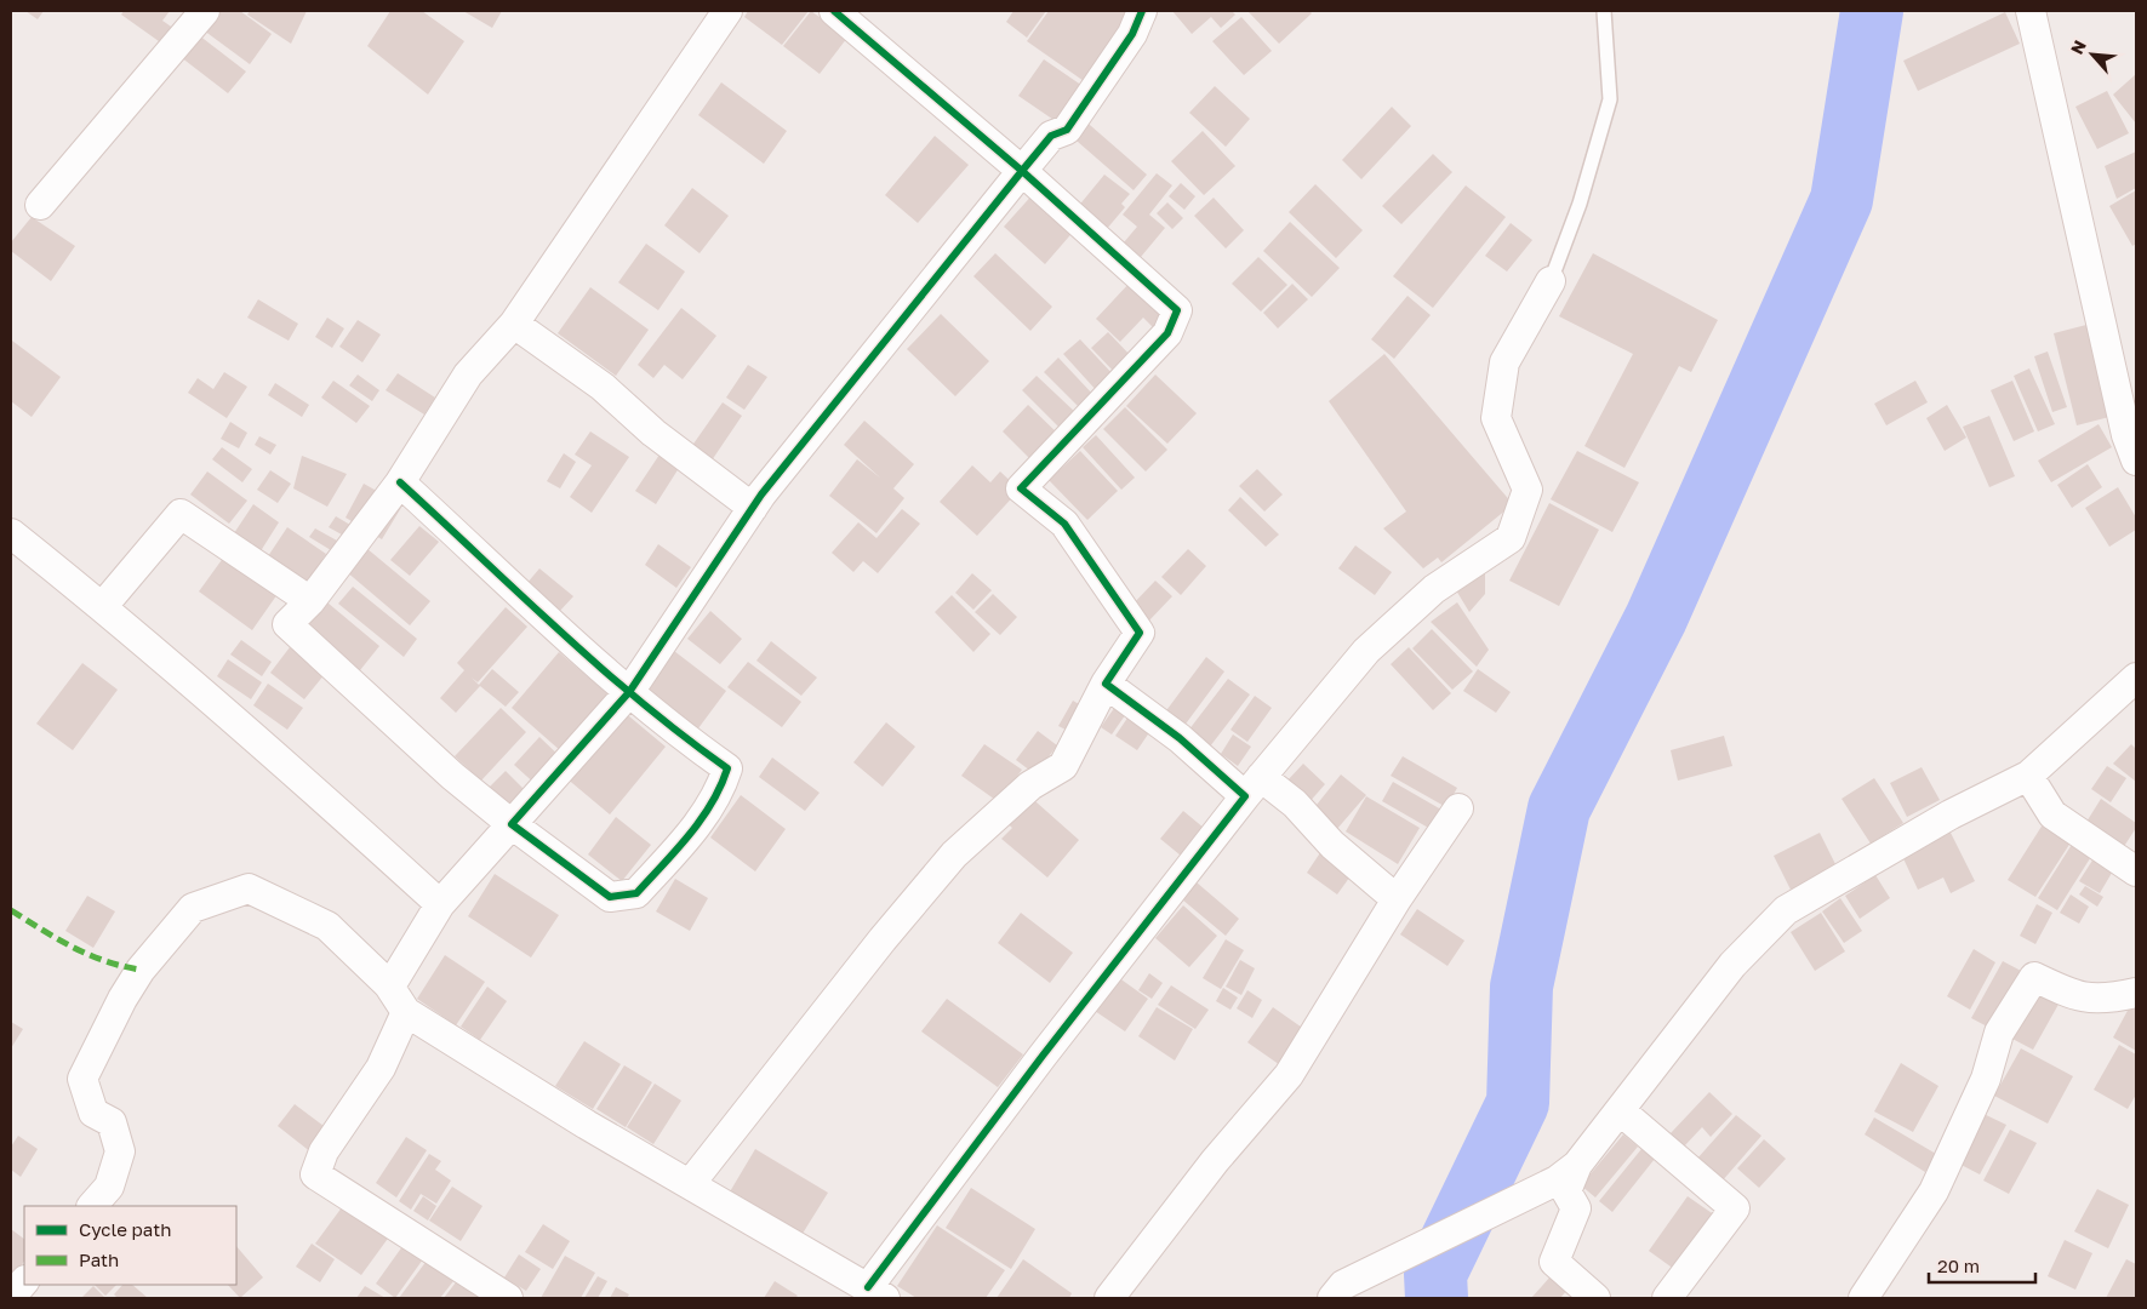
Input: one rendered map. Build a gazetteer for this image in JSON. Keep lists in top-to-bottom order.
{
  "legend": ["Cycle path", "Path"],
  "scale_bar": "20 m",
  "north": "top left"
}
